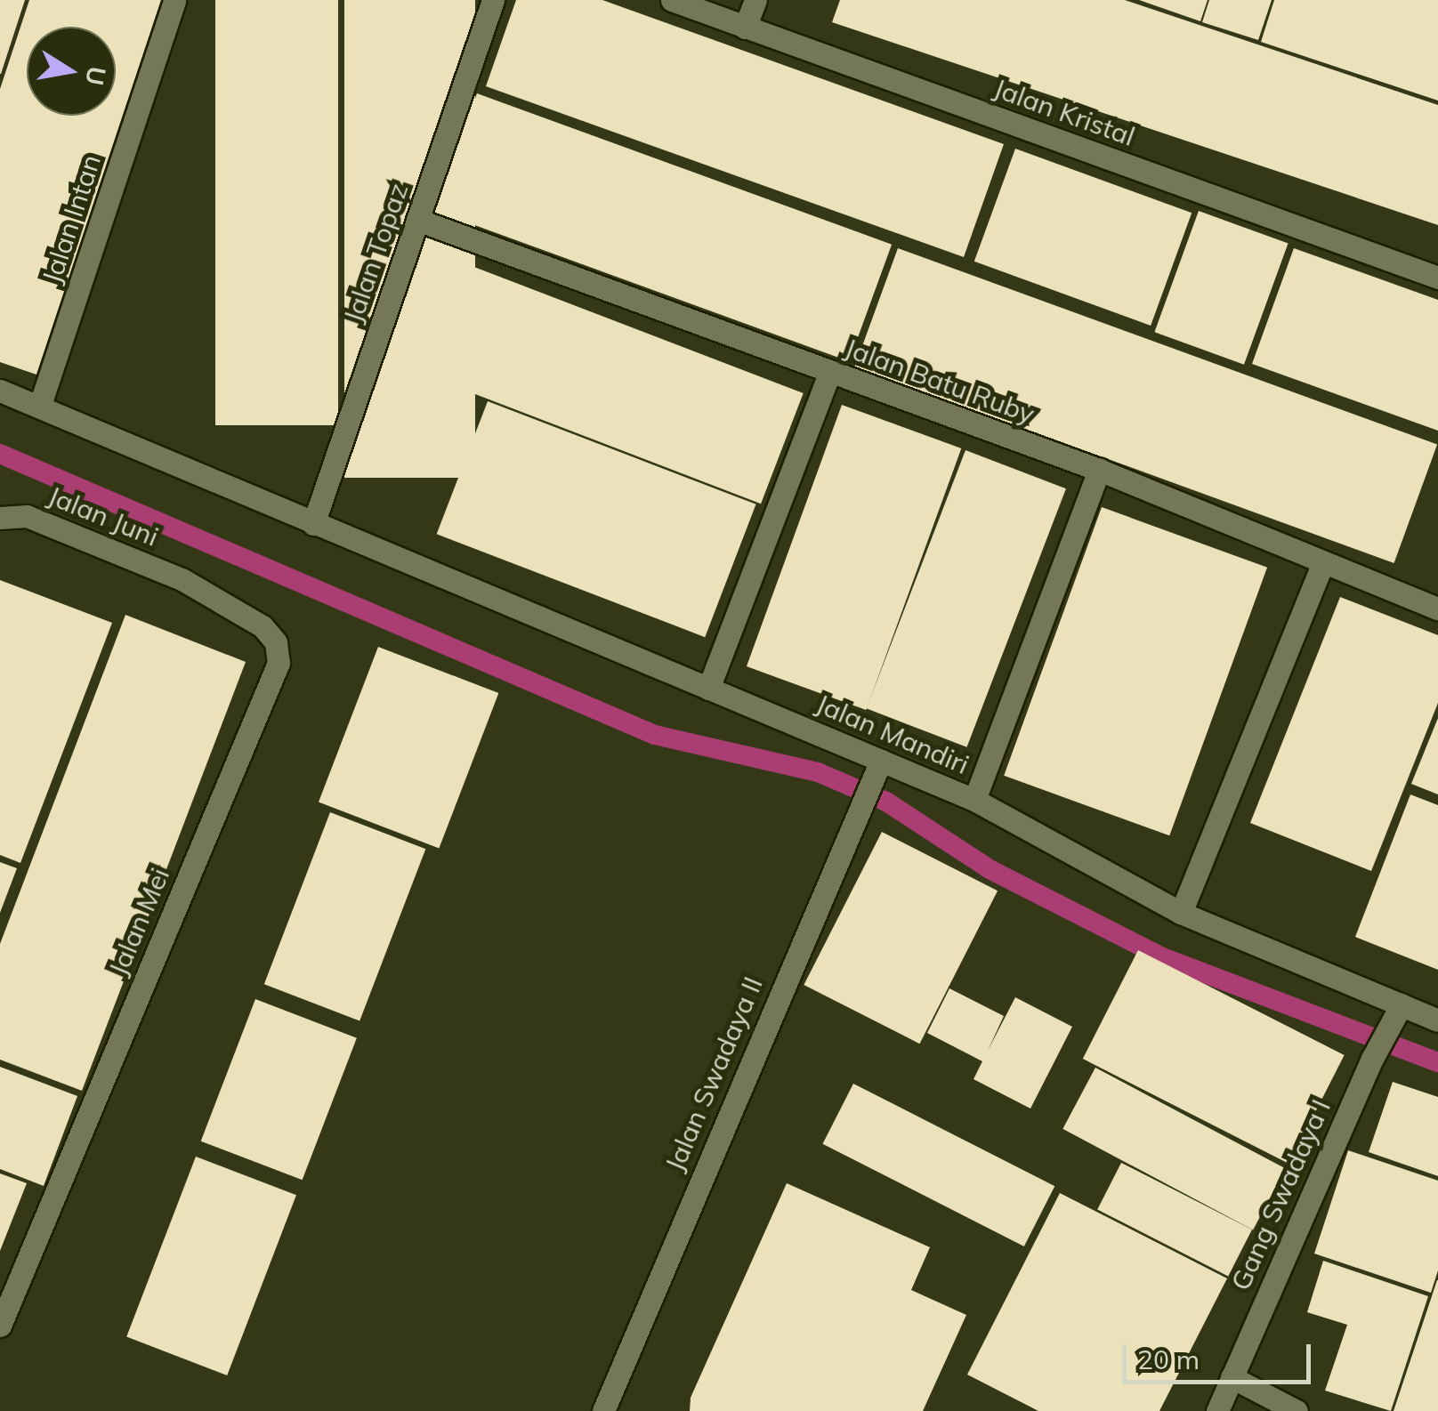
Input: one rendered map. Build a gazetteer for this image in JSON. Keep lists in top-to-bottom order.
{
  "streets": {
    "street": [
      "Jalan Kristal",
      "Jalan Intan",
      "Jalan Topaz",
      "Jalan Batu Ruby",
      "Jalan Juni",
      "Jalan Mandiri",
      "Jalan Mei",
      "Jalan Swadaya II",
      "Gang Swadaya I"
    ]
  },
  "crossings": [
    ["Jalan Intan", "Jalan Mandiri"],
    ["Jalan Topaz", "Jalan Batu Ruby"],
    ["Jalan Topaz", "Jalan Mandiri"],
    ["Jalan Juni", "Jalan Mei"],
    ["Jalan Mandiri", "Jalan Swadaya II"],
    ["Jalan Mandiri", "Gang Swadaya I"]
  ],
  "scale_bar": "20 m",
  "north": "right"
}
